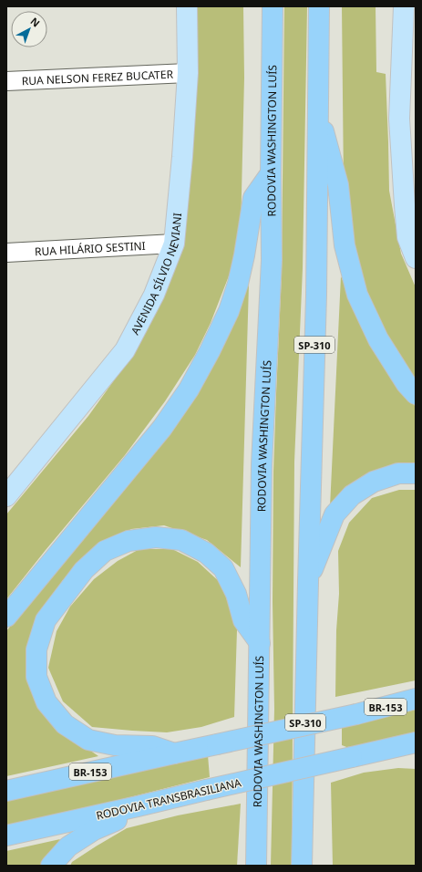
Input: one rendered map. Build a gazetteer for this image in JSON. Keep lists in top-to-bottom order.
{
  "streets": {
    "highway": [
      "RODOVIA WASHINGTON LUÍS",
      "SP-310",
      "BR-153",
      "RODOVIA TRANSBRASILIANA"
    ],
    "main road": ["AVENIDA SÍLVIO NEVIANI"],
    "street": ["RUA NELSON FEREZ BUCATER", "RUA HILÁRIO SESTINI"]
  },
  "crossings": [
    ["RUA NELSON FEREZ BUCATER", "AVENIDA SÍLVIO NEVIANI"],
    ["RUA HILÁRIO SESTINI", "AVENIDA SÍLVIO NEVIANI"]
  ],
  "north": "top right"
}
